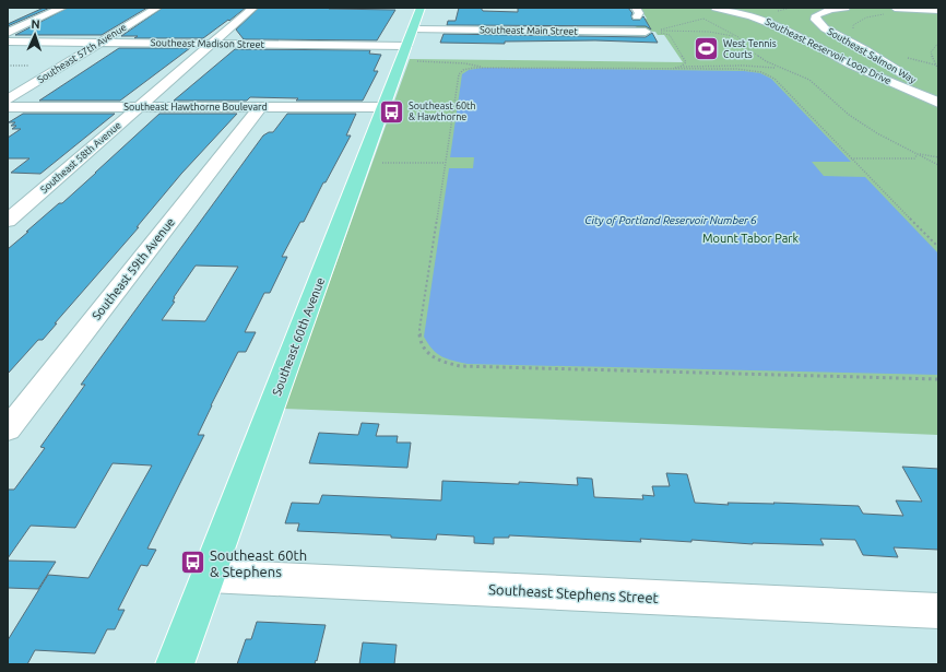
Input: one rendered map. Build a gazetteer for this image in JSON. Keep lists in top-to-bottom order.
{
  "streets": {
    "main road": ["Southeast 60th Avenue"],
    "street": [
      "Southeast Main Street",
      "Southeast Madison Street",
      "Southeast Reservoir Loop Drive",
      "Southeast 57th Avenue",
      "Southeast Salmon Way",
      "Southeast Hawthorne Boulevard",
      "Southeast 58th Avenue",
      "Southeast 59th Avenue",
      "Southeast Stephens Street"
    ]
  },
  "crossings": [
    ["Southeast Main Street", "Southeast Madison Street"],
    ["Southeast Main Street", "Southeast 60th Avenue"],
    ["Southeast Madison Street", "Southeast 57th Avenue"],
    ["Southeast Madison Street", "Southeast 58th Avenue"],
    ["Southeast Madison Street", "Southeast 60th Avenue"],
    ["Southeast Reservoir Loop Drive", "Southeast Salmon Way"],
    ["Southeast 57th Avenue", "Southeast Hawthorne Boulevard"],
    ["Southeast Hawthorne Boulevard", "Southeast 58th Avenue"],
    ["Southeast Hawthorne Boulevard", "Southeast 59th Avenue"],
    ["Southeast Hawthorne Boulevard", "Southeast 60th Avenue"],
    ["Southeast 60th Avenue", "Southeast Stephens Street"]
  ],
  "water": ["City of Portland Reservoir Number 6"],
  "parks": ["Mount Tabor Park"],
  "places": {
    "sports": ["West Tennis Courts"],
    "bus stop": ["Southeast 60th & Hawthorne", "Southeast 60th & Stephens"]
  },
  "north": "top"
}
